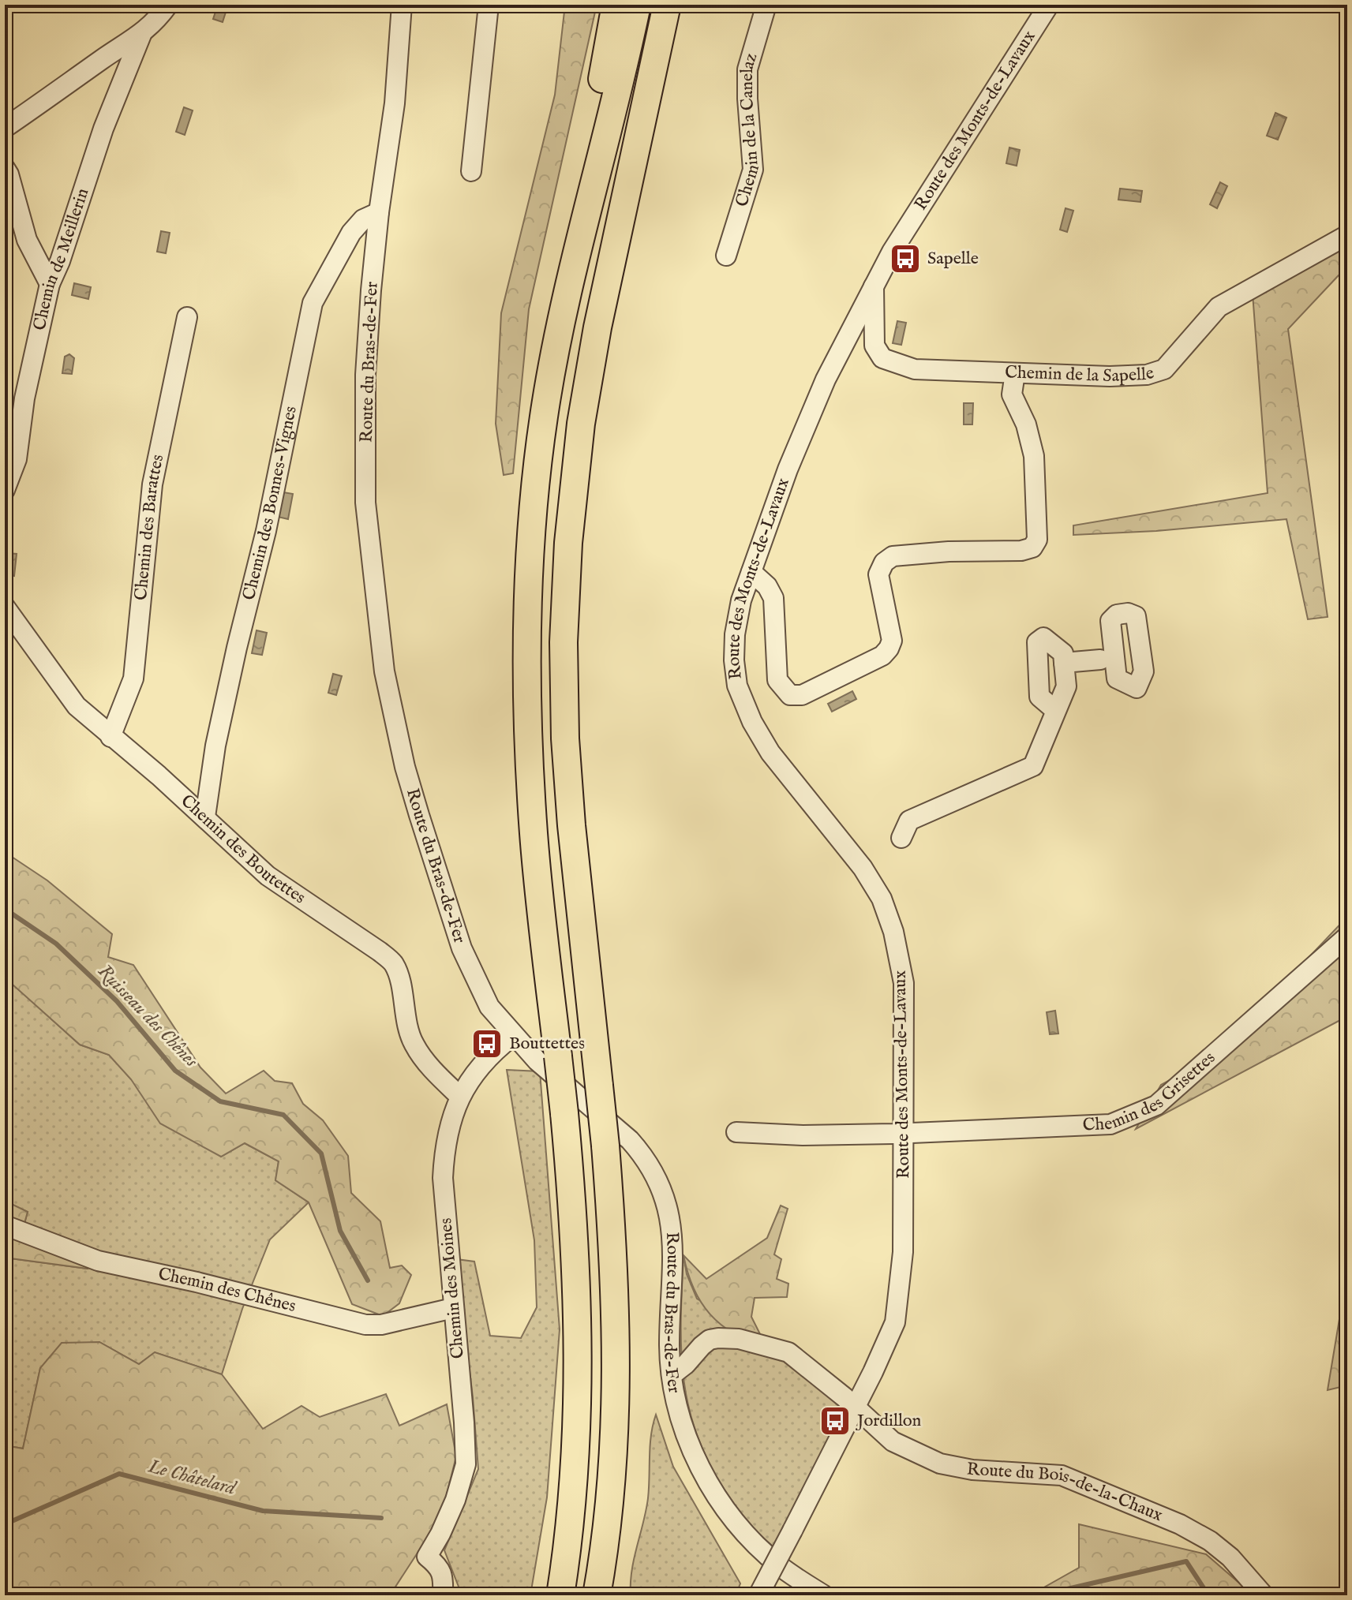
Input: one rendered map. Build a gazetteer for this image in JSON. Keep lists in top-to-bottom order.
{
  "streets": {
    "street": [
      "Route des Monts-de-Lavaux",
      "Chemin de la Canelaz",
      "Chemin de Meillerin",
      "Route du Bras-de-Fer",
      "Chemin de la Sapelle",
      "Chemin des Bonnes-Vignes",
      "Chemin des Barattes",
      "Chemin des Boutettes",
      "Chemin des Grisettes",
      "Chemin des Moines",
      "Chemin des Chênes",
      "Route du Bois-de-la-Chaux"
    ]
  },
  "crossings": [
    ["Route des Monts-de-Lavaux", "Chemin de la Sapelle"],
    ["Route des Monts-de-Lavaux", "Chemin des Grisettes"],
    ["Route des Monts-de-Lavaux", "Route du Bois-de-la-Chaux"],
    ["Route du Bras-de-Fer", "Chemin des Bonnes-Vignes"],
    ["Route du Bras-de-Fer", "Chemin des Moines"],
    ["Route du Bras-de-Fer", "Route du Bois-de-la-Chaux"],
    ["Chemin des Bonnes-Vignes", "Chemin des Boutettes"],
    ["Chemin des Barattes", "Chemin des Boutettes"],
    ["Chemin des Boutettes", "Chemin des Moines"],
    ["Chemin des Moines", "Chemin des Chênes"]
  ],
  "water": ["Ruisseau des Chênes", "Le Châtelard"],
  "places": {
    "bus stop": ["Sapelle", "Bouttettes", "Jordillon"]
  }
}
